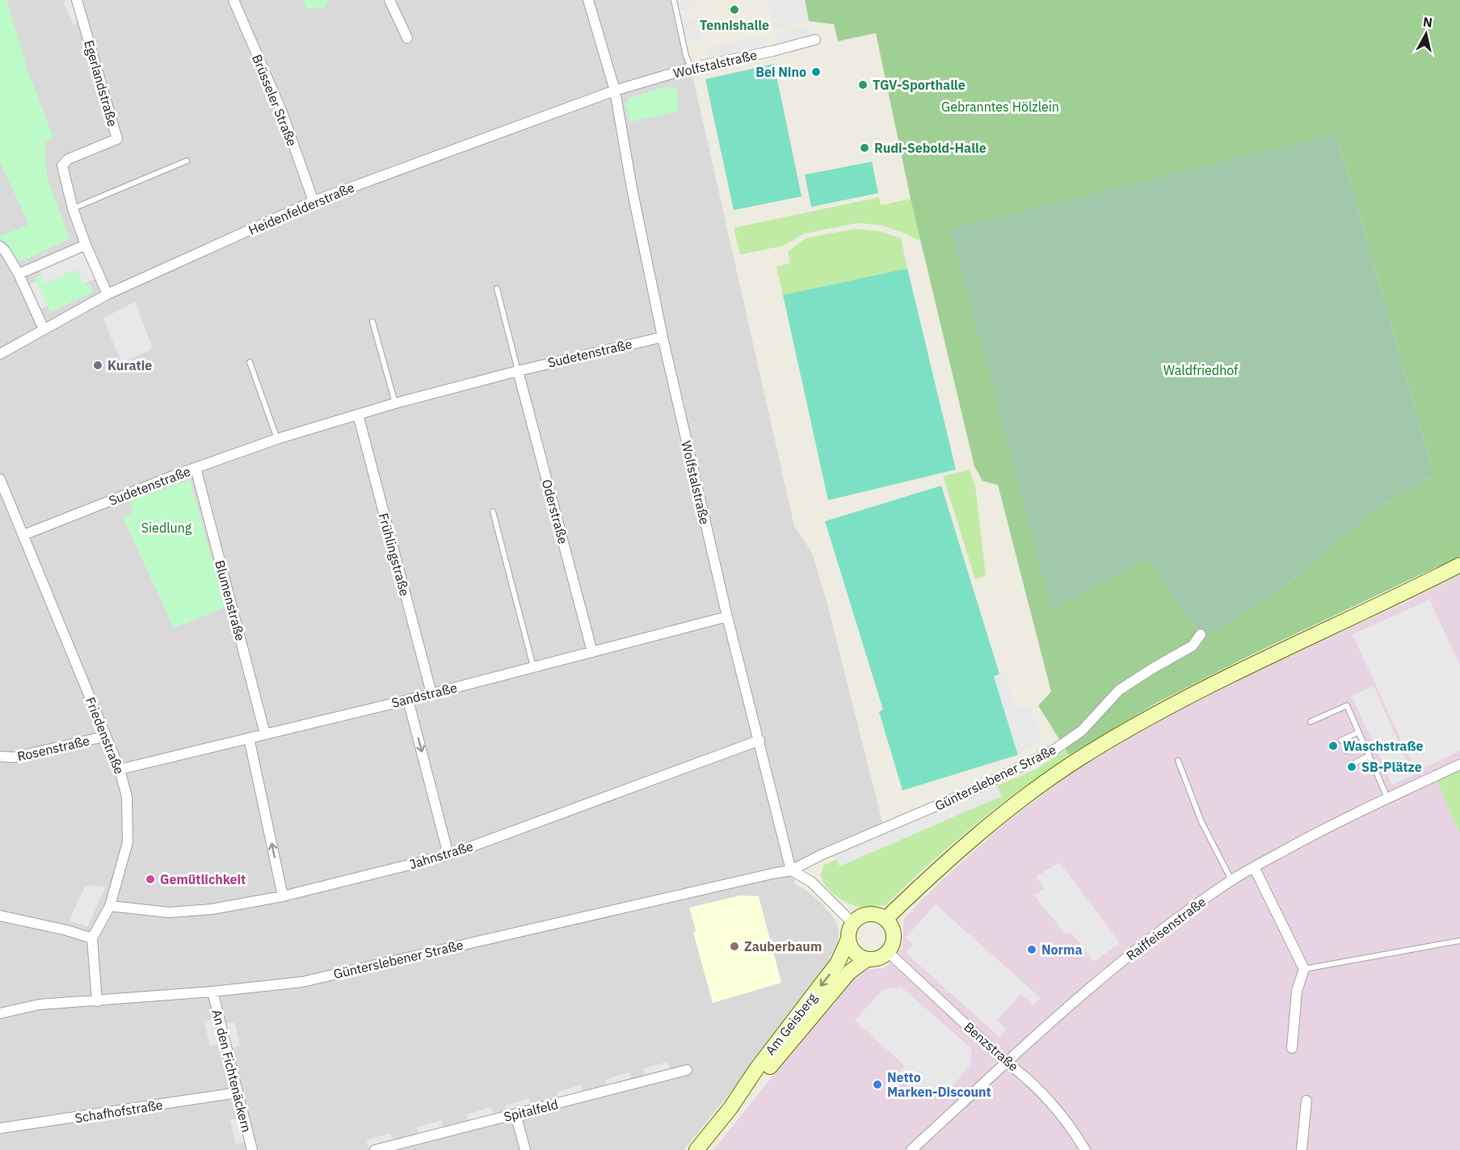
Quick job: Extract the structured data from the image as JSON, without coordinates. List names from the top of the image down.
{
  "streets": {
    "street": [
      "Wolfstalstraße",
      "Egerlandstraße",
      "Brüsseler Straße",
      "Heidenfelderstraße",
      "Sudetenstraße",
      "Oderstraße",
      "Frühlingstraße",
      "Blumenstraße",
      "Sandstraße",
      "Friedenstraße",
      "Rosenstraße",
      "Günterslebener Straße",
      "Jahnstraße",
      "Raiffeisenstraße",
      "Am Geisberg",
      "Benzstraße",
      "An den Fichtenäckern",
      "Spitalfeld",
      "Schafhofstraße"
    ]
  },
  "crossings": [
    ["Wolfstalstraße", "Heidenfelderstraße"],
    ["Wolfstalstraße", "Sudetenstraße"],
    ["Wolfstalstraße", "Sandstraße"],
    ["Wolfstalstraße", "Günterslebener Straße"],
    ["Wolfstalstraße", "Jahnstraße"],
    ["Egerlandstraße", "Heidenfelderstraße"],
    ["Brüsseler Straße", "Heidenfelderstraße"],
    ["Sudetenstraße", "Oderstraße"],
    ["Sudetenstraße", "Frühlingstraße"],
    ["Sudetenstraße", "Blumenstraße"],
    ["Sudetenstraße", "Friedenstraße"],
    ["Oderstraße", "Sandstraße"],
    ["Frühlingstraße", "Sandstraße"],
    ["Blumenstraße", "Sandstraße"],
    ["Sandstraße", "Friedenstraße"],
    ["Friedenstraße", "Rosenstraße"],
    ["Friedenstraße", "Jahnstraße"],
    ["Günterslebener Straße", "An den Fichtenäckern"],
    ["Raiffeisenstraße", "Benzstraße"],
    ["Am Geisberg", "Benzstraße"],
    ["An den Fichtenäckern", "Schafhofstraße"]
  ],
  "parks": ["Gebranntes Hölzlein", "Waldfriedhof", "Siedlung"],
  "places": [
    "Tennishalle",
    "Bei Nino",
    "TGV-Sporthalle",
    "Rudi-Sebold-Halle",
    "Kuratie",
    "Waschstraße",
    "SB-Plätze",
    "Gemütlichkeit",
    "Zauberbaum",
    "Norma",
    "Netto Marken-Discount"
  ],
  "north": "top"
}
